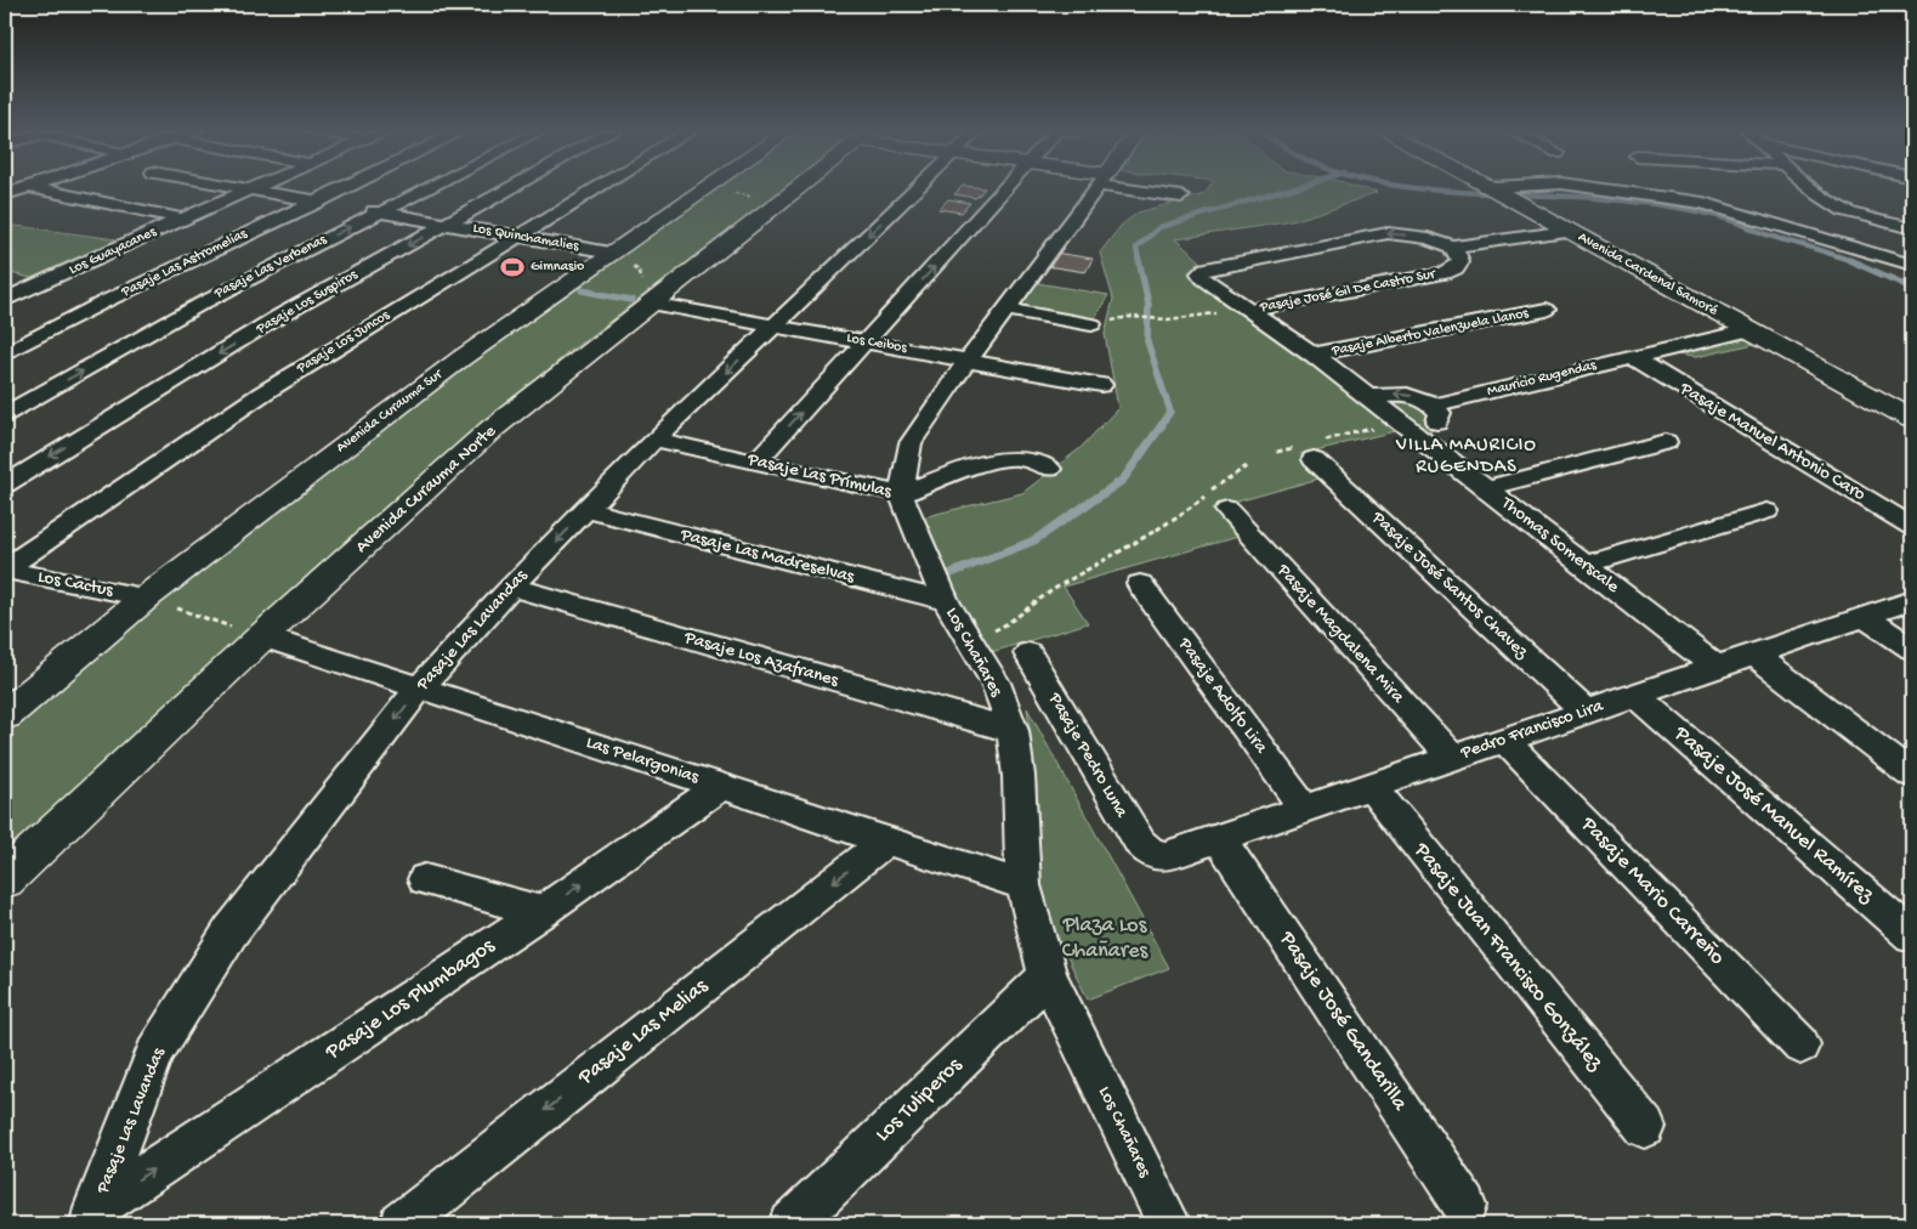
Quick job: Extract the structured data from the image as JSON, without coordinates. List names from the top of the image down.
{
  "streets": {
    "street": [
      "Los Quinchamalies",
      "Los Guayacanes",
      "Pasaje Las Astromelias",
      "Pasaje Las Verbenas",
      "Avenida Cardenal Samoré",
      "Pasaje José Gil De Castro Sur",
      "Pasaje Los Suspiros",
      "Pasaje Alberto Valenzuela Llanos",
      "Pasaje Los Juncos",
      "Los Ceibos",
      "Mauricio Rugendas",
      "Avenida Curauma Sur",
      "Pasaje Manuel Antonio Caro",
      "Pasaje Las Prímulas",
      "Avenida Curauma Norte",
      "Thomas Somerscale",
      "Pasaje Las Madreselvas",
      "Los Cactus",
      "Pasaje José Santos Chavez",
      "Pasaje Las Lavandas",
      "Pasaje Magdalena Mira",
      "Los Chañares",
      "Pasaje Los Azafranes",
      "Pasaje Adolfo Lira",
      "Pedro Francisco Lira",
      "Pasaje Pedro Luna",
      "Las Pelargonias",
      "Pasaje José Manuel Ramírez",
      "Pasaje Mario Carreño",
      "Pasaje Juan Francisco González",
      "Pasaje Los Plumbagos",
      "Pasaje José Gandarilla",
      "Pasaje Las Melias",
      "Los Tuliperos"
    ]
  },
  "crossings": [
    ["Los Quinchamalies", "Los Guayacanes"],
    ["Los Quinchamalies", "Pasaje Las Astromelias"],
    ["Los Quinchamalies", "Pasaje Las Verbenas"],
    ["Los Quinchamalies", "Pasaje Los Suspiros"],
    ["Los Quinchamalies", "Pasaje Los Juncos"],
    ["Los Quinchamalies", "Avenida Curauma Sur"],
    ["Avenida Cardenal Samoré", "Mauricio Rugendas"],
    ["Pasaje José Gil De Castro Sur", "Thomas Somerscale"],
    ["Pasaje Alberto Valenzuela Llanos", "Thomas Somerscale"],
    ["Pasaje Los Juncos", "Los Cactus"],
    ["Los Ceibos", "Avenida Curauma Norte"],
    ["Los Ceibos", "Pasaje Las Lavandas"],
    ["Mauricio Rugendas", "Pasaje Manuel Antonio Caro"],
    ["Avenida Curauma Sur", "Los Cactus"],
    ["Pasaje Las Prímulas", "Pasaje Las Lavandas"],
    ["Pasaje Las Prímulas", "Los Chañares"],
    ["Avenida Curauma Norte", "Las Pelargonias"],
    ["Thomas Somerscale", "Pedro Francisco Lira"],
    ["Pasaje Las Madreselvas", "Pasaje Las Lavandas"],
    ["Pasaje Las Madreselvas", "Los Chañares"],
    ["Pasaje José Santos Chavez", "Pedro Francisco Lira"],
    ["Pasaje Las Lavandas", "Pasaje Los Azafranes"],
    ["Pasaje Las Lavandas", "Las Pelargonias"],
    ["Pasaje Las Lavandas", "Pasaje Los Plumbagos"],
    ["Pasaje Magdalena Mira", "Pedro Francisco Lira"],
    ["Los Chañares", "Pasaje Los Azafranes"],
    ["Los Chañares", "Las Pelargonias"],
    ["Los Chañares", "Los Tuliperos"],
    ["Pasaje Adolfo Lira", "Pedro Francisco Lira"],
    ["Pedro Francisco Lira", "Pasaje Pedro Luna"],
    ["Pedro Francisco Lira", "Pasaje José Manuel Ramírez"],
    ["Pedro Francisco Lira", "Pasaje Mario Carreño"],
    ["Pedro Francisco Lira", "Pasaje Juan Francisco González"],
    ["Pedro Francisco Lira", "Pasaje José Gandarilla"],
    ["Las Pelargonias", "Pasaje Los Plumbagos"],
    ["Las Pelargonias", "Pasaje Las Melias"]
  ],
  "one_way": [
    "Pasaje Las Verbenas",
    "Pasaje Los Suspiros",
    "Pasaje Los Plumbagos",
    "Pasaje Las Melias"
  ],
  "districts": ["VILLA MAURICIO RUGENDAS"],
  "parks": ["Plaza Los Chañares"],
  "places": {
    "sports": ["Gimnasio"]
  }
}
